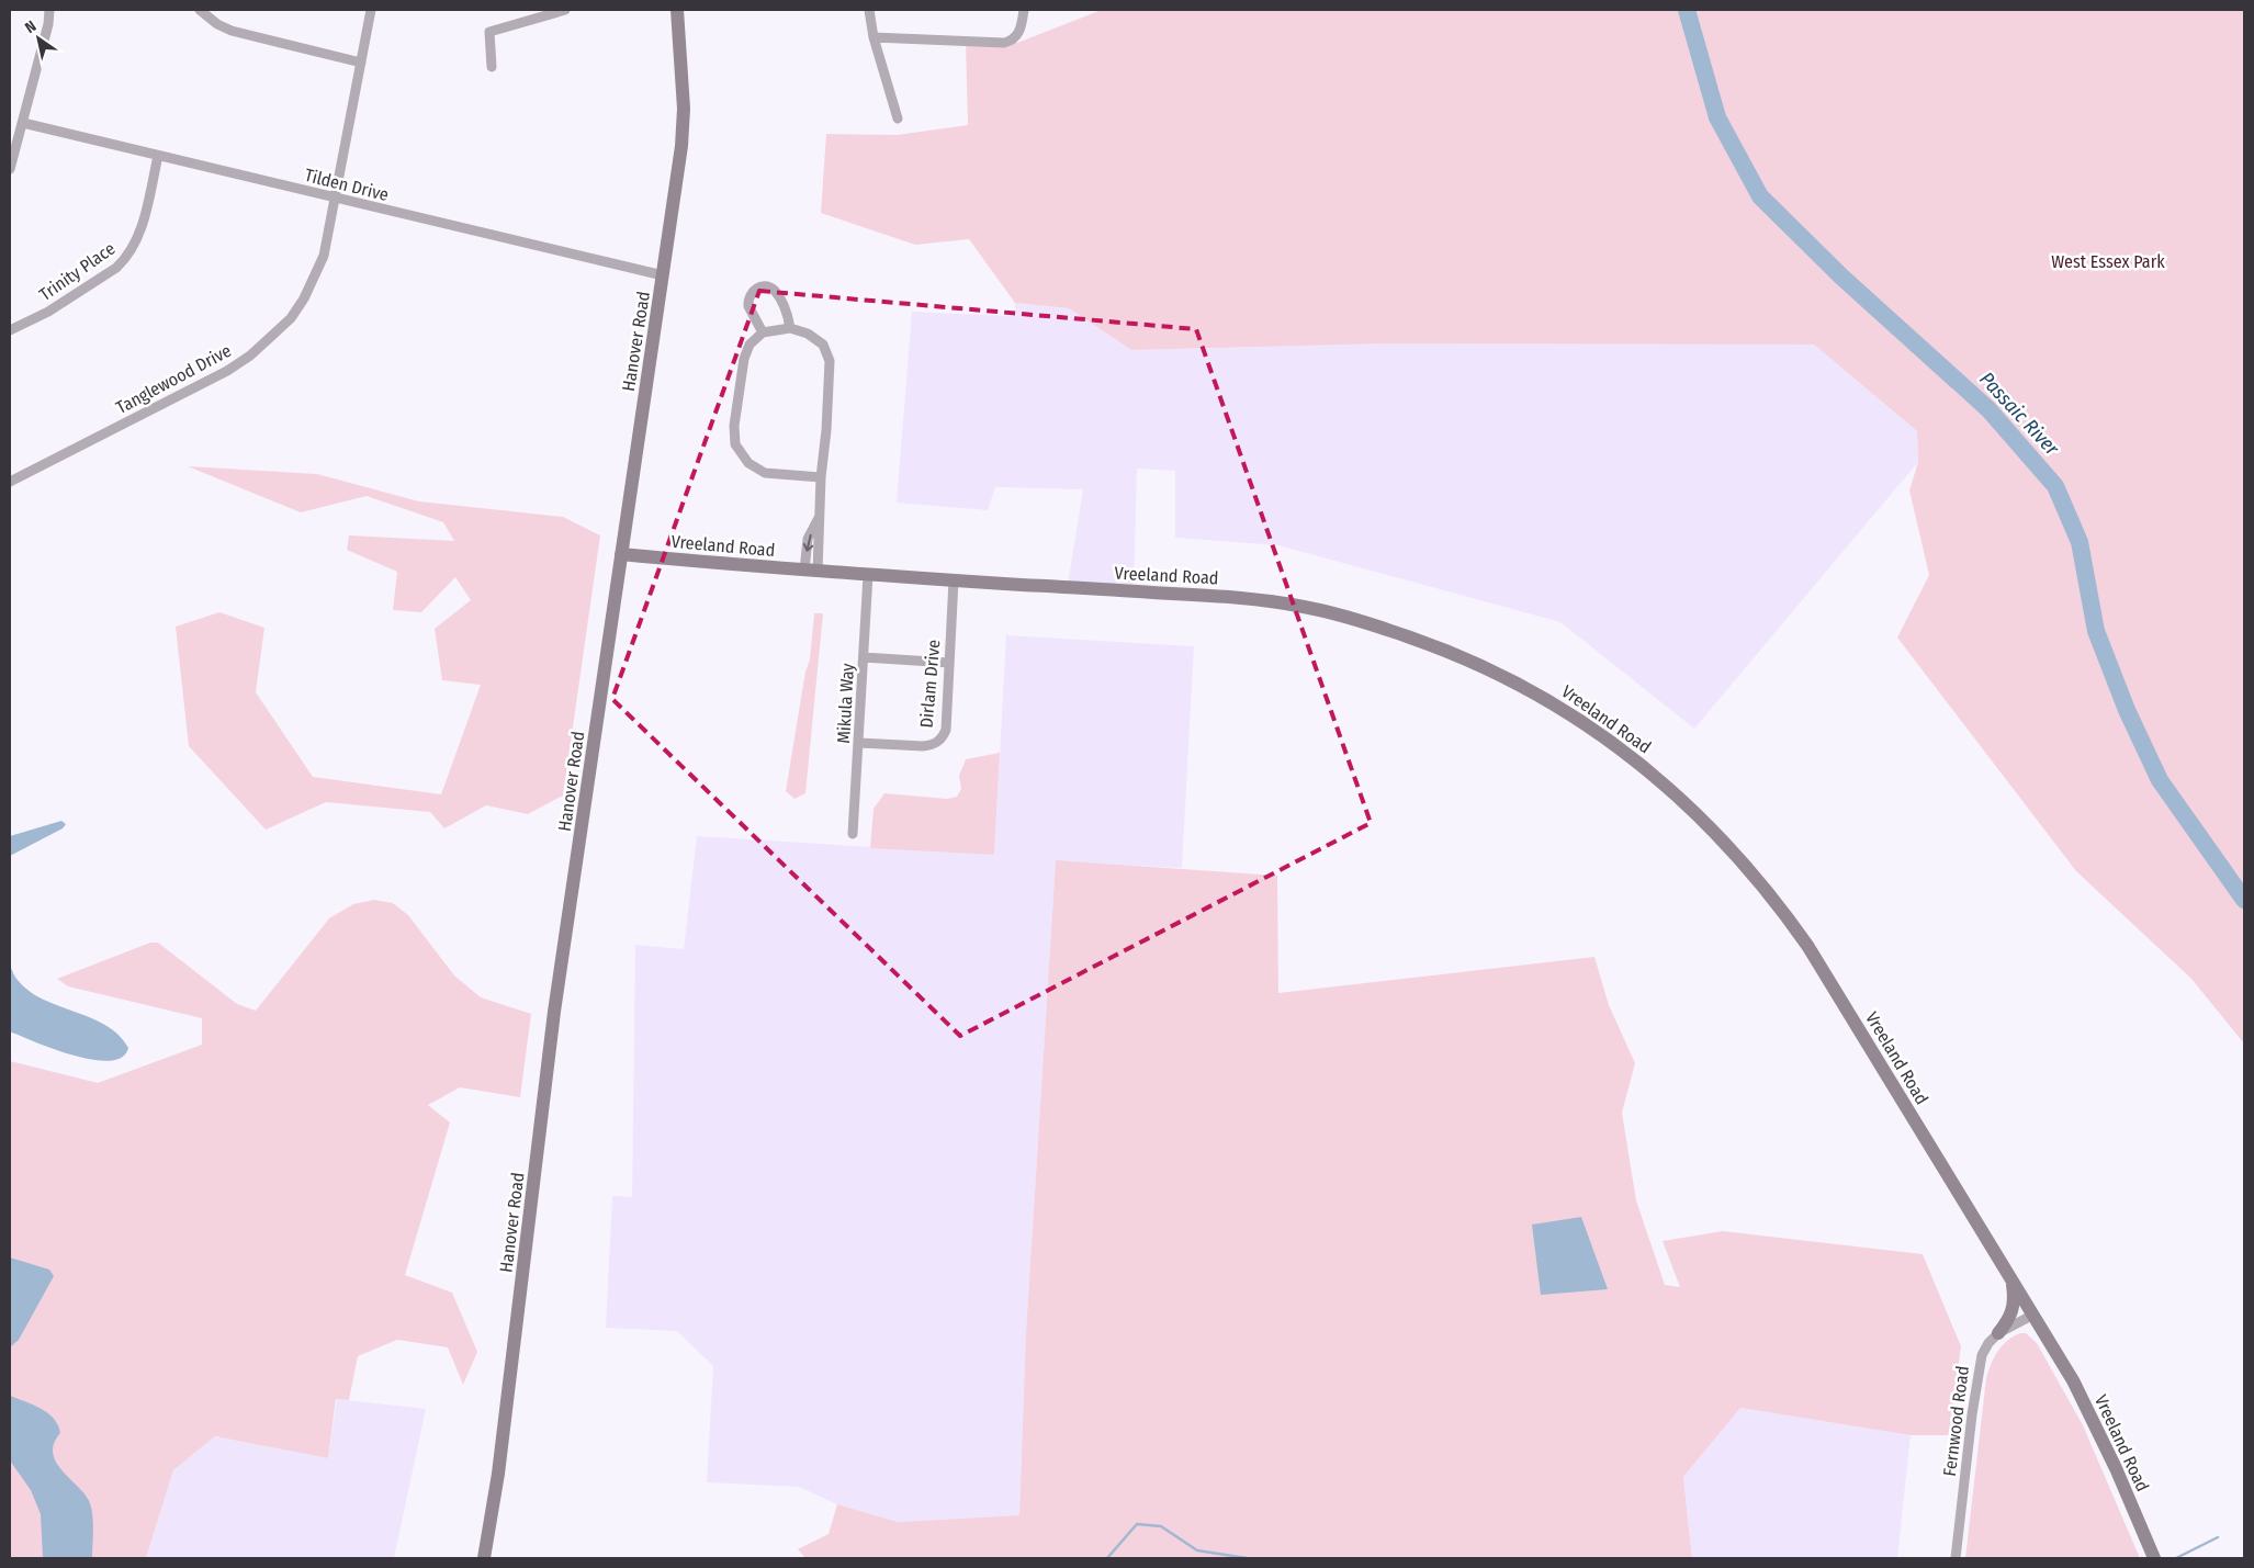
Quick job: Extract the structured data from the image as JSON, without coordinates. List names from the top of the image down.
{
  "streets": {
    "street": [
      "Tilden Drive",
      "Trinity Place",
      "Hanover Road",
      "Tanglewood Drive",
      "Vreeland Road",
      "Dirlam Drive",
      "Mikula Way",
      "Fernwood Road"
    ]
  },
  "crossings": [
    ["Tilden Drive", "Trinity Place"],
    ["Tilden Drive", "Hanover Road"],
    ["Tilden Drive", "Tanglewood Drive"],
    ["Hanover Road", "Vreeland Road"],
    ["Vreeland Road", "Dirlam Drive"],
    ["Vreeland Road", "Mikula Way"],
    ["Vreeland Road", "Fernwood Road"],
    ["Dirlam Drive", "Mikula Way"]
  ],
  "water": ["Passaic River"],
  "parks": ["West Essex Park"],
  "north": "top left"
}
